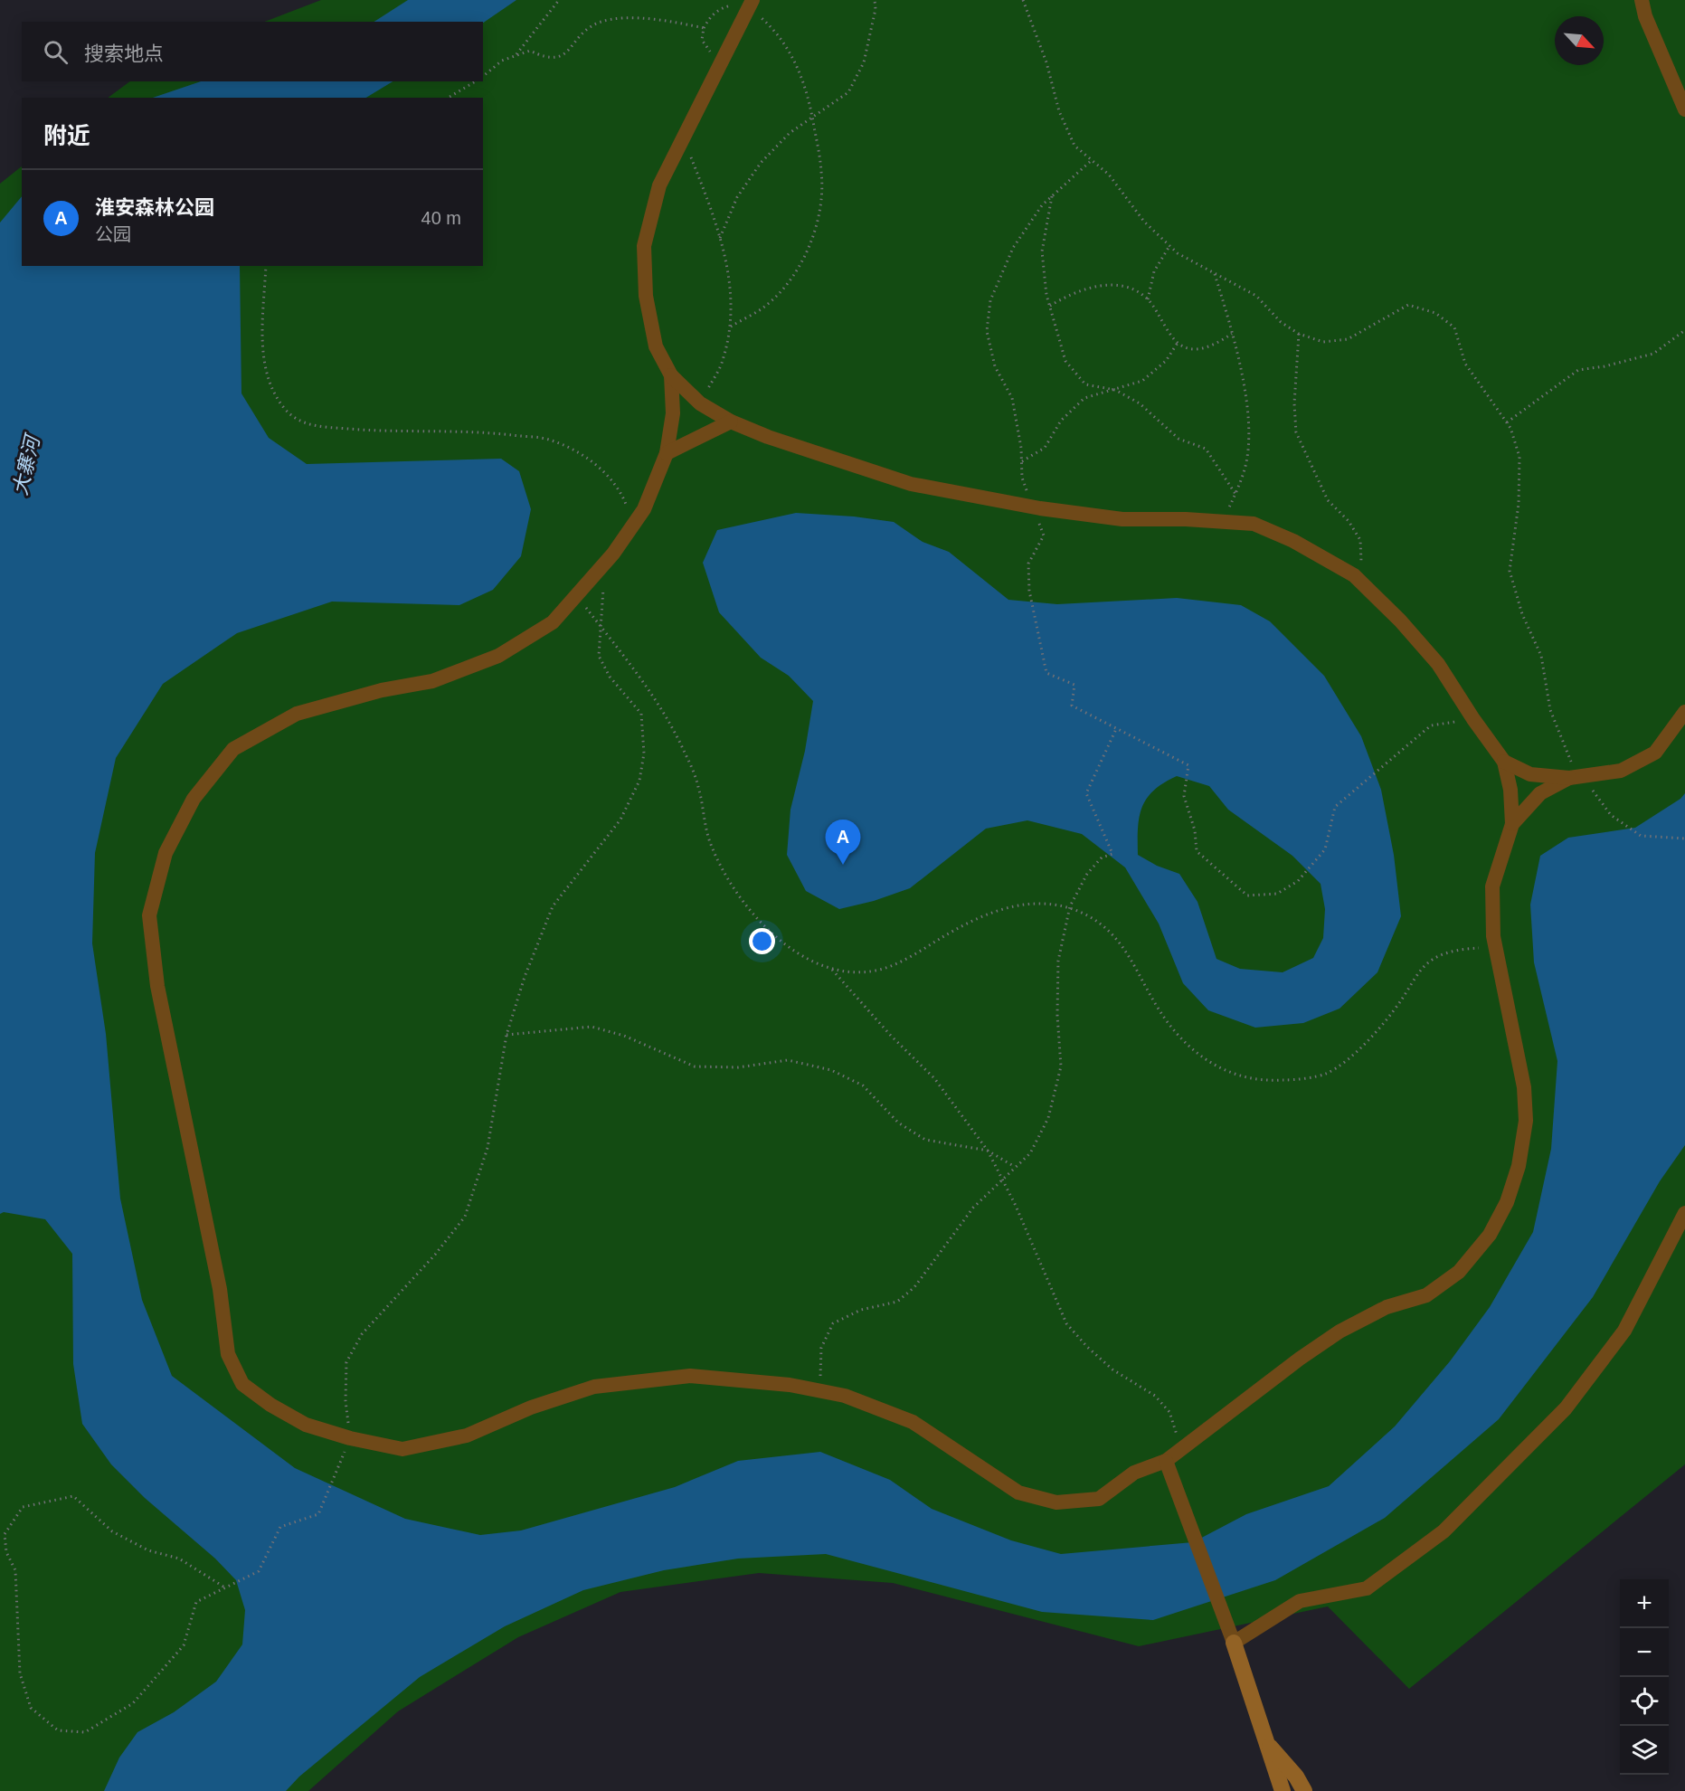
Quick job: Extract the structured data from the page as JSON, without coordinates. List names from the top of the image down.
{
  "water": ["大寨河"],
  "north": "bottom right",
  "page": {
    "search": "搜索地点",
    "heading": "附近",
    "list": [
      {
        "mark": "A",
        "name": "淮安森林公园",
        "note": "公园",
        "value": "40 m"
      }
    ],
    "pins": "A",
    "map_buttons": ["+", "−"]
  }
}
